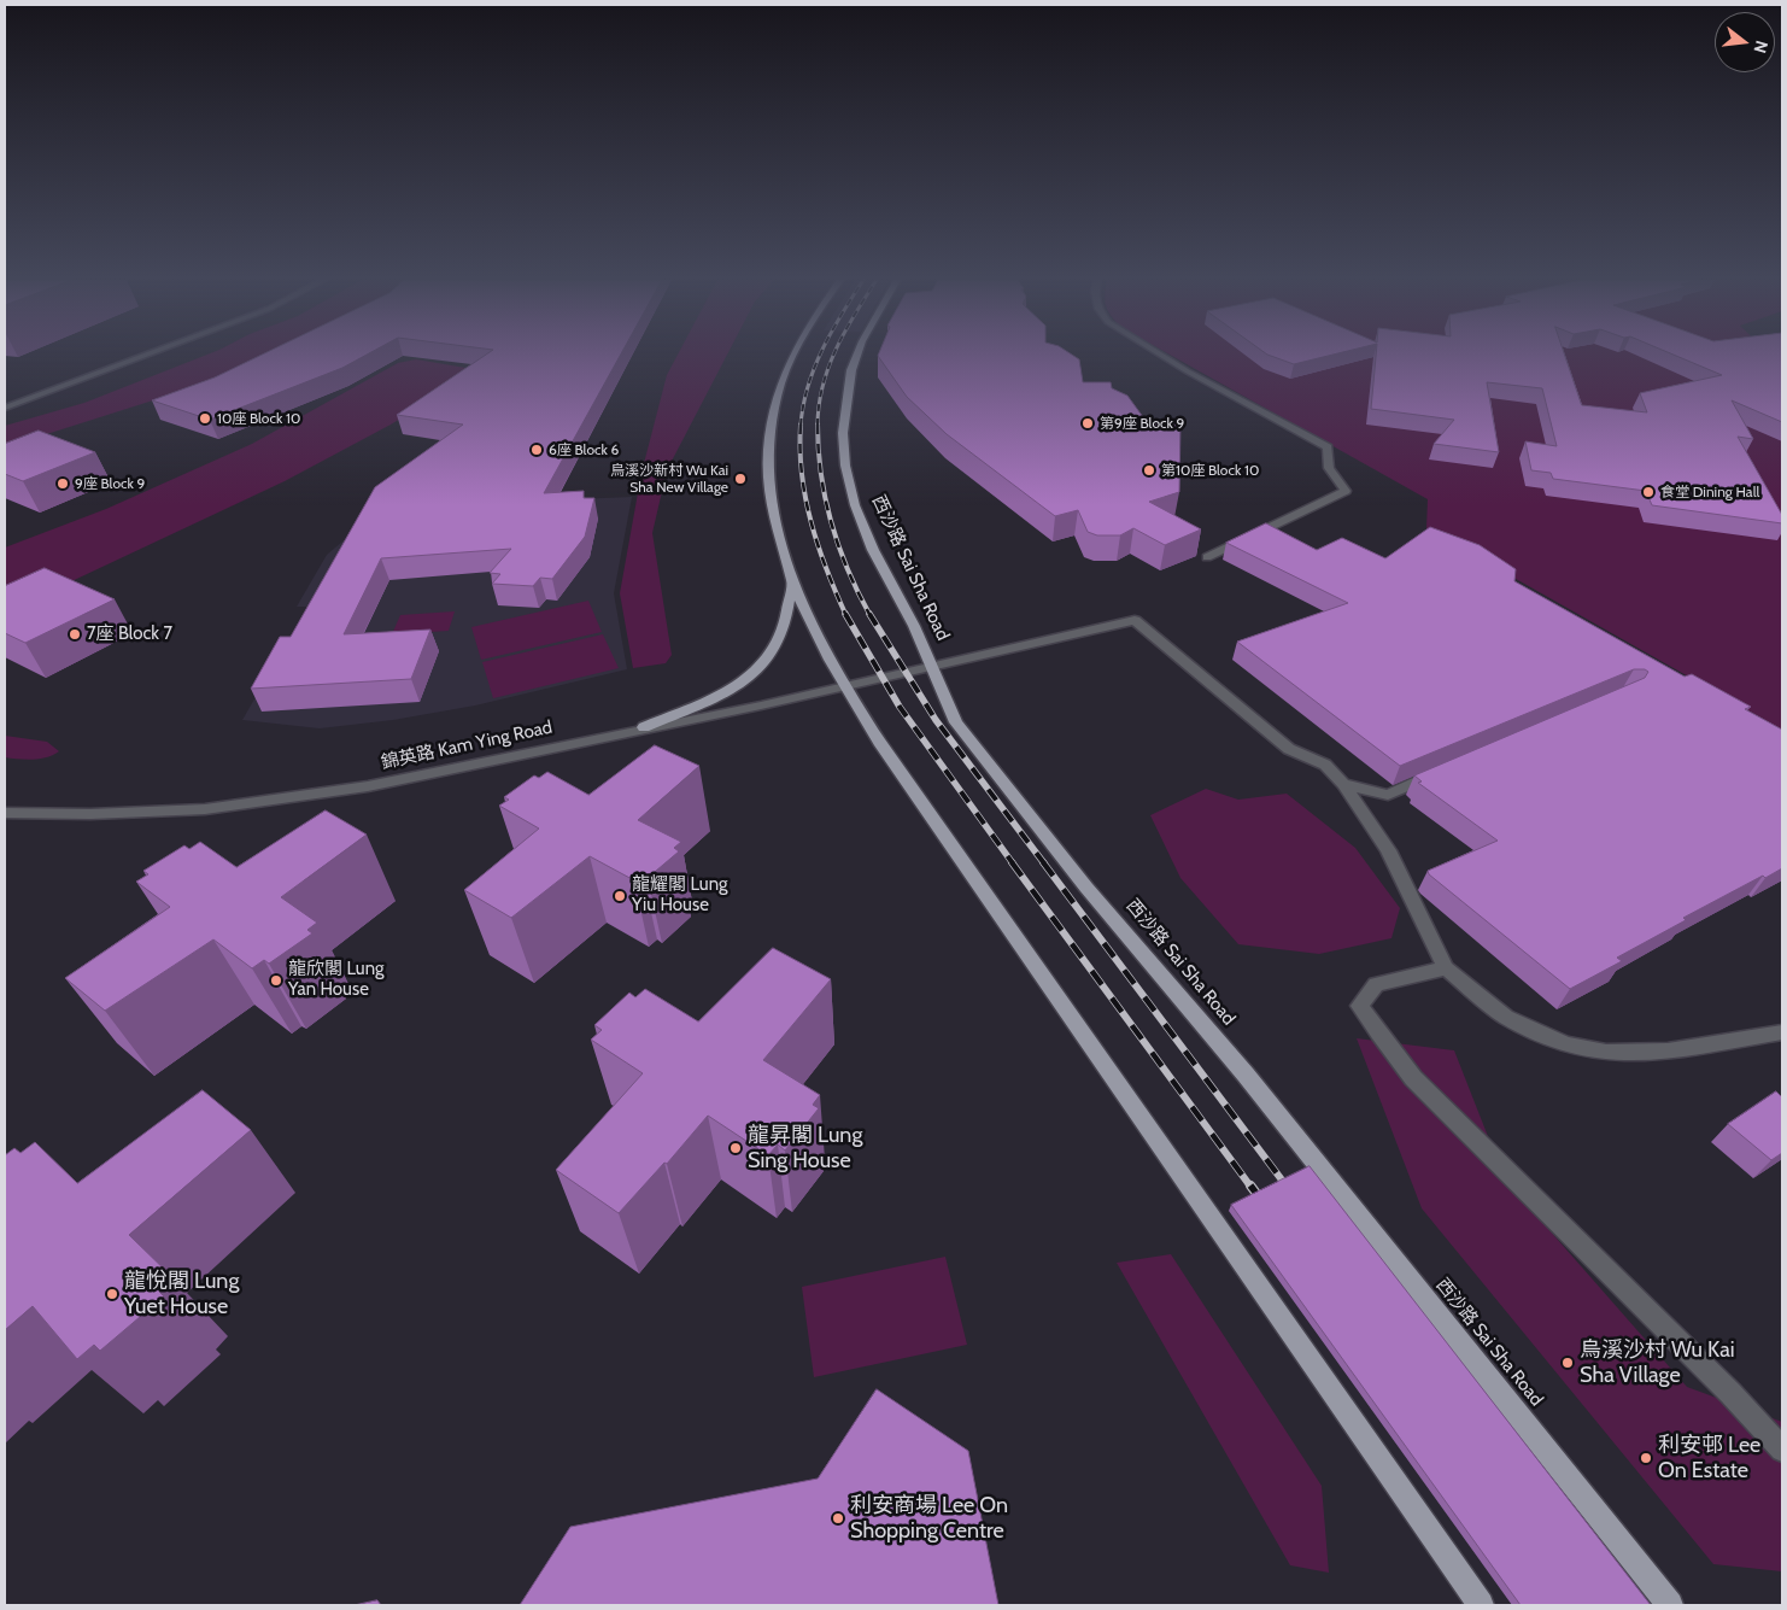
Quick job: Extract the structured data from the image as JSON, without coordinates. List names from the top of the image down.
{
  "streets": {
    "main road": ["西沙路 Sai Sha Road"],
    "street": ["錦英路 Kam Ying Road"]
  },
  "crossings": [
    ["西沙路 Sai Sha Road", "錦英路 Kam Ying Road"]
  ],
  "places": [
    "10座 Block 10",
    "第9座 Block 9",
    "6座 Block 6",
    "第10座 Block 10",
    "烏溪沙新村 Wu Kai Sha New Village",
    "9座 Block 9",
    "食堂 Dining Hall",
    "7座 Block 7",
    "龍耀閣 Lung Yiu House",
    "龍欣閣 Lung Yan House",
    "龍昇閣 Lung Sing House",
    "龍悅閣 Lung Yuet House",
    "烏溪沙村 Wu Kai Sha Village",
    "利安邨 Lee On Estate",
    "利安商場 Lee On Shopping Centre"
  ],
  "north": "right"
}
